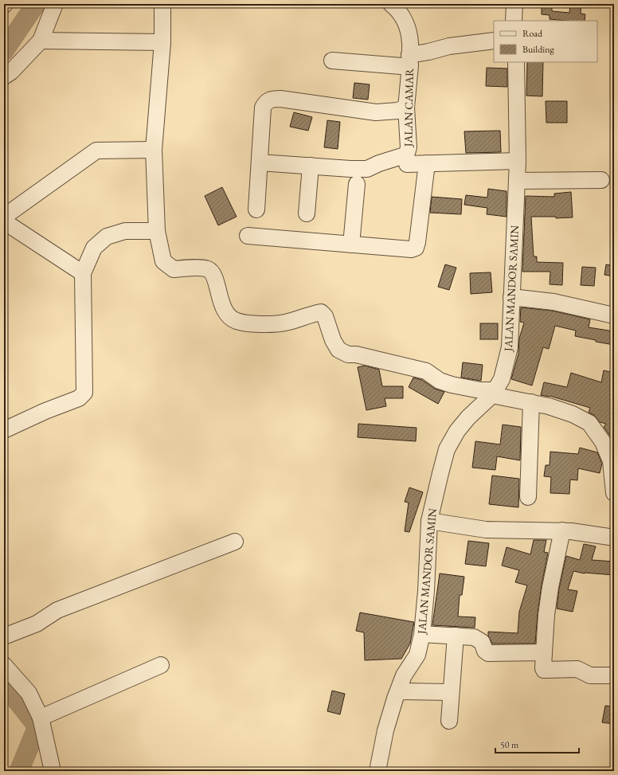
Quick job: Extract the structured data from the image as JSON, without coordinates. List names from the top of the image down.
{
  "streets": {
    "street": ["JALAN CAMAR", "JALAN MANDOR SAMIN"]
  },
  "legend": ["Road", "Building"],
  "scale_bar": "50 m"
}
